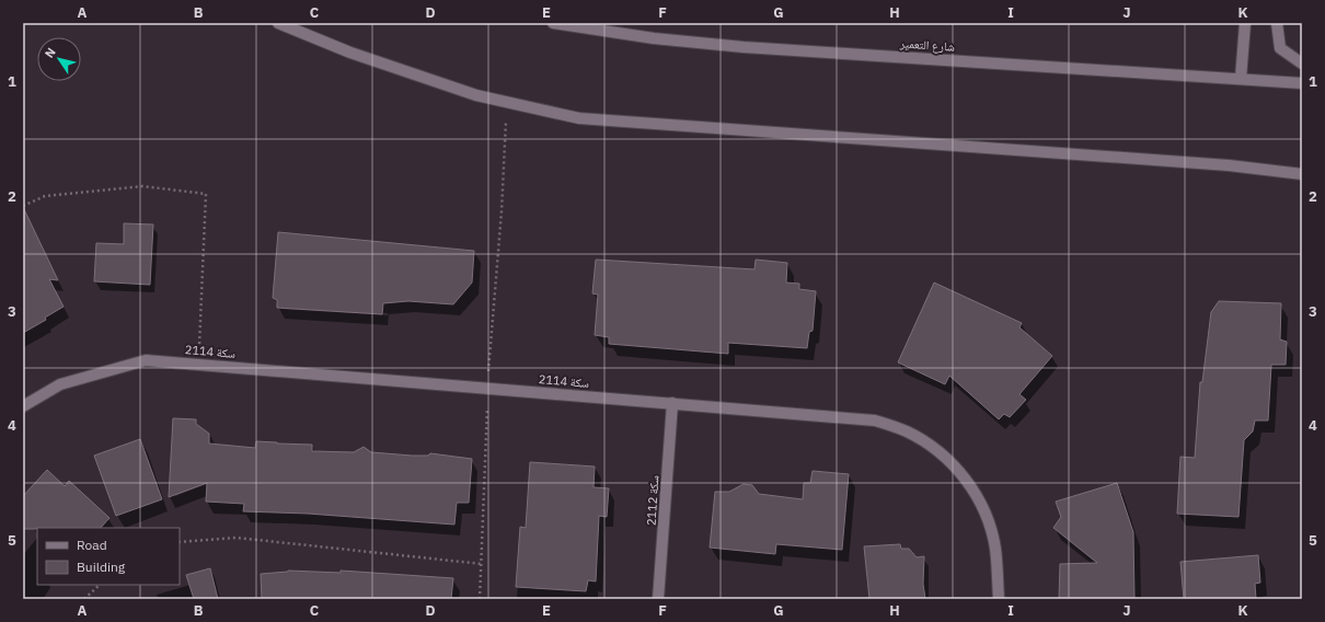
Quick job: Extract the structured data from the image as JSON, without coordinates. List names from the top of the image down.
{
  "streets": {
    "street": ["شارع التعمير", "سكة 2114", "سكة 2112"]
  },
  "crossings": [
    ["سكة 2114", "سكة 2112"]
  ],
  "legend": ["Road", "Building"],
  "north": "top left",
  "grid": {
    "columns": [
      "A",
      "B",
      "C",
      "D",
      "E",
      "F",
      "G",
      "H",
      "I",
      "J",
      "K"
    ],
    "rows": [
      "1",
      "2",
      "3",
      "4",
      "5"
    ]
  }
}
